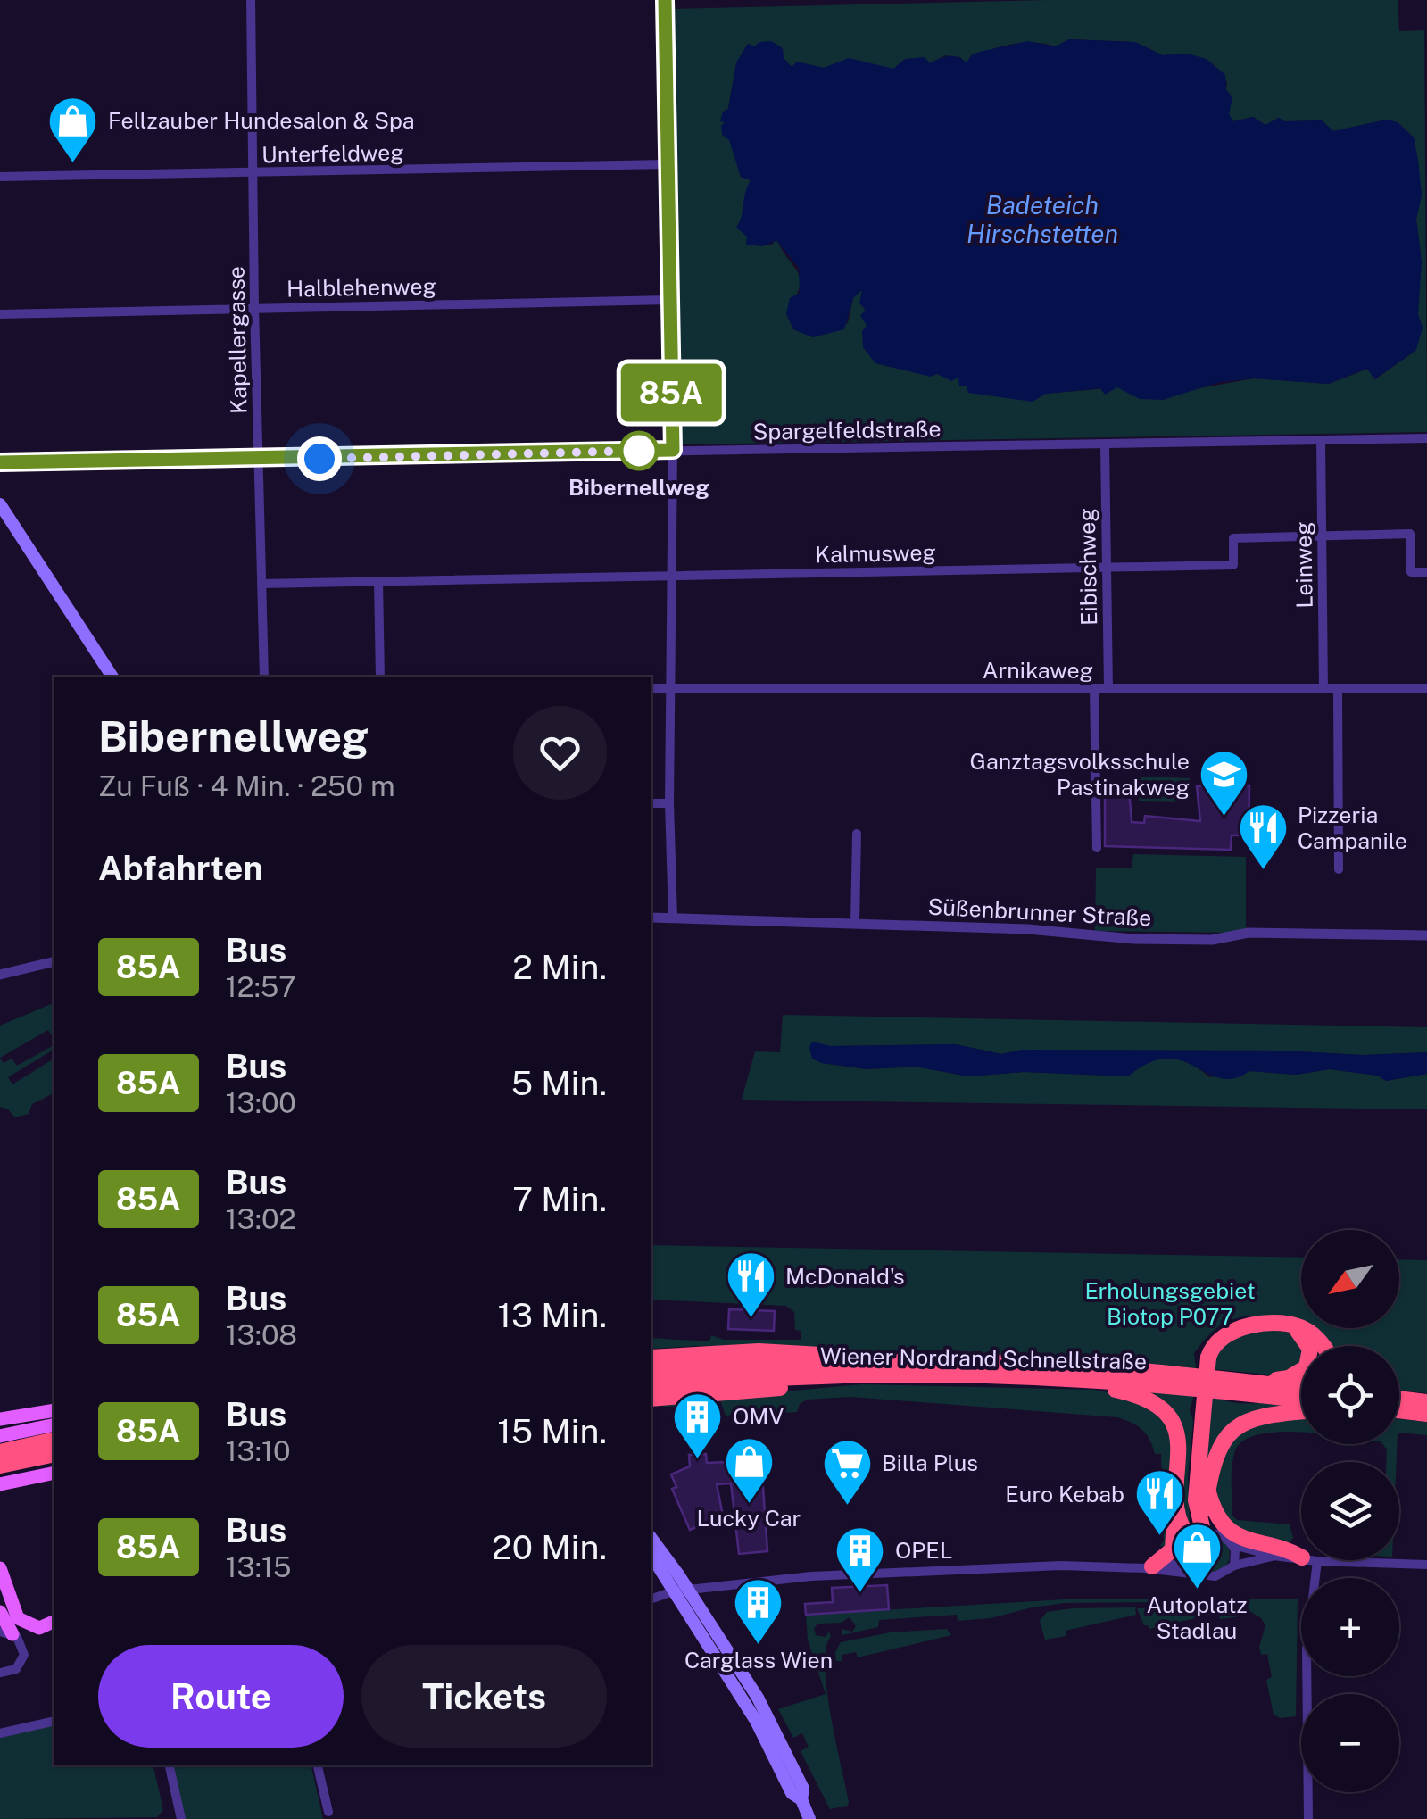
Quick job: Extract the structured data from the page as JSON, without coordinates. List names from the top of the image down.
{
  "streets": {
    "highway": ["Wiener Nordrand Schnellstraße"],
    "street": [
      "Unterfeldweg",
      "Halblehenweg",
      "Kapellergasse",
      "Spargelfeldstraße",
      "Kalmusweg",
      "Leinweg",
      "Eibischweg",
      "Arnikaweg",
      "Süßenbrunner Straße"
    ]
  },
  "crossings": [
    ["Unterfeldweg", "Kapellergasse"],
    ["Halblehenweg", "Kapellergasse"],
    ["Kapellergasse", "Spargelfeldstraße"],
    ["Kapellergasse", "Kalmusweg"],
    ["Spargelfeldstraße", "Leinweg"],
    ["Spargelfeldstraße", "Eibischweg"],
    ["Kalmusweg", "Leinweg"],
    ["Kalmusweg", "Eibischweg"],
    ["Leinweg", "Arnikaweg"],
    ["Eibischweg", "Arnikaweg"]
  ],
  "water": ["Badeteich Hirschstetten"],
  "parks": ["Erholungsgebiet Biotop P077"],
  "places": {
    "shop": ["Fellzauber Hundesalon & Spa", "Lucky Car", "Autoplatz Stadlau"],
    "other": ["Bibernellweg"],
    "school or university": ["Ganztagsvolksschule Pastinakweg"],
    "restaurant": ["Pizzeria Campanile", "McDonald's", "Euro Kebab"],
    "building": ["OMV", "OPEL", "Carglass Wien"],
    "supermarket": ["Billa Plus"]
  },
  "lines": ["bus line 85A"],
  "north": "bottom left",
  "page": {
    "on_map": "85A",
    "heading": [
      ["Bibernellweg", "Zu Fuß · 4 Min. · 250 m"],
      "Abfahrten"
    ],
    "list": [
      {
        "mark": "85A",
        "name": "Bus",
        "note": "12:57",
        "value": "2 Min."
      },
      {
        "mark": "85A",
        "name": "Bus",
        "note": "13:00",
        "value": "5 Min."
      },
      {
        "mark": "85A",
        "name": "Bus",
        "note": "13:02",
        "value": "7 Min."
      },
      {
        "mark": "85A",
        "name": "Bus",
        "note": "13:08",
        "value": "13 Min."
      },
      {
        "mark": "85A",
        "name": "Bus",
        "note": "13:10",
        "value": "15 Min."
      },
      {
        "mark": "85A",
        "name": "Bus",
        "note": "13:15",
        "value": "20 Min."
      }
    ],
    "map_buttons": ["+", "−"],
    "buttons": ["Route", "Tickets"]
  }
}
